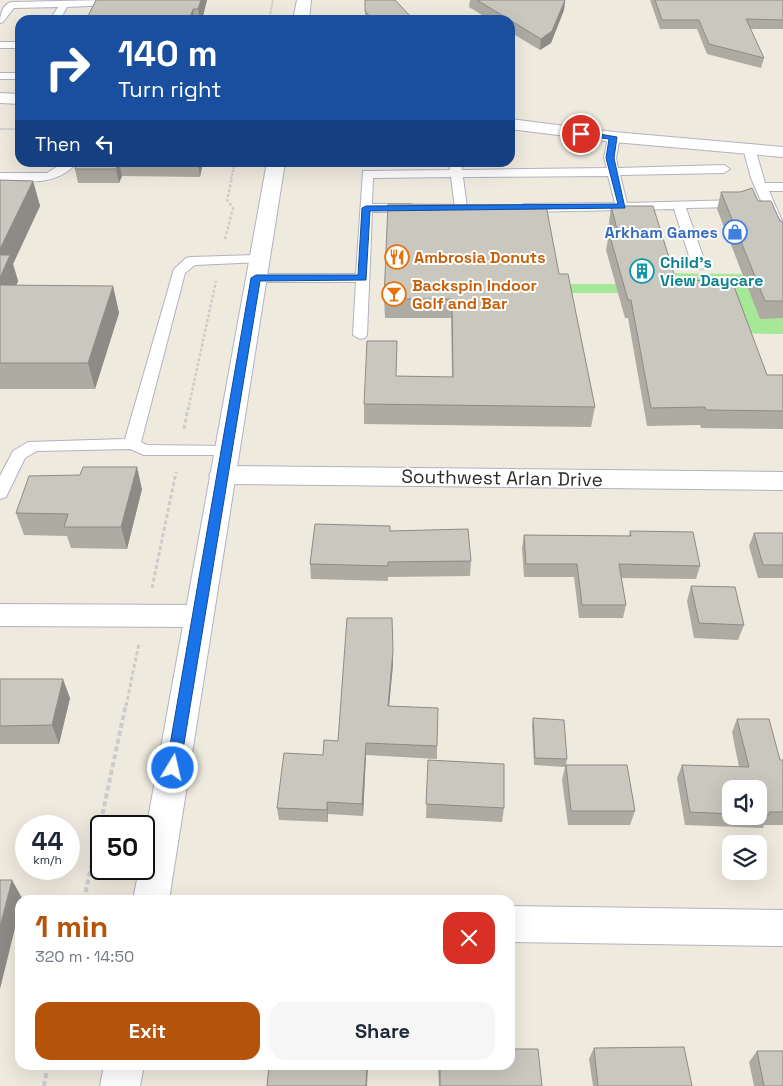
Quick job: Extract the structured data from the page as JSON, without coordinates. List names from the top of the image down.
{
  "streets": {
    "main road": ["Southwest Arlan Drive"]
  },
  "places": {
    "shop": ["Arkham Games"],
    "restaurant": ["Ambrosia Donuts"],
    "building": ["Child's View Daycare"],
    "bar": ["Backspin Indoor Golf and Bar"]
  },
  "page": {
    "turn": ["140 m", "Turn right"],
    "then": "Then",
    "speed": "44 km/h",
    "limit": "50",
    "heading": ["1 min", "320 m · 14:50"],
    "buttons": ["Exit", "Share"]
  }
}
